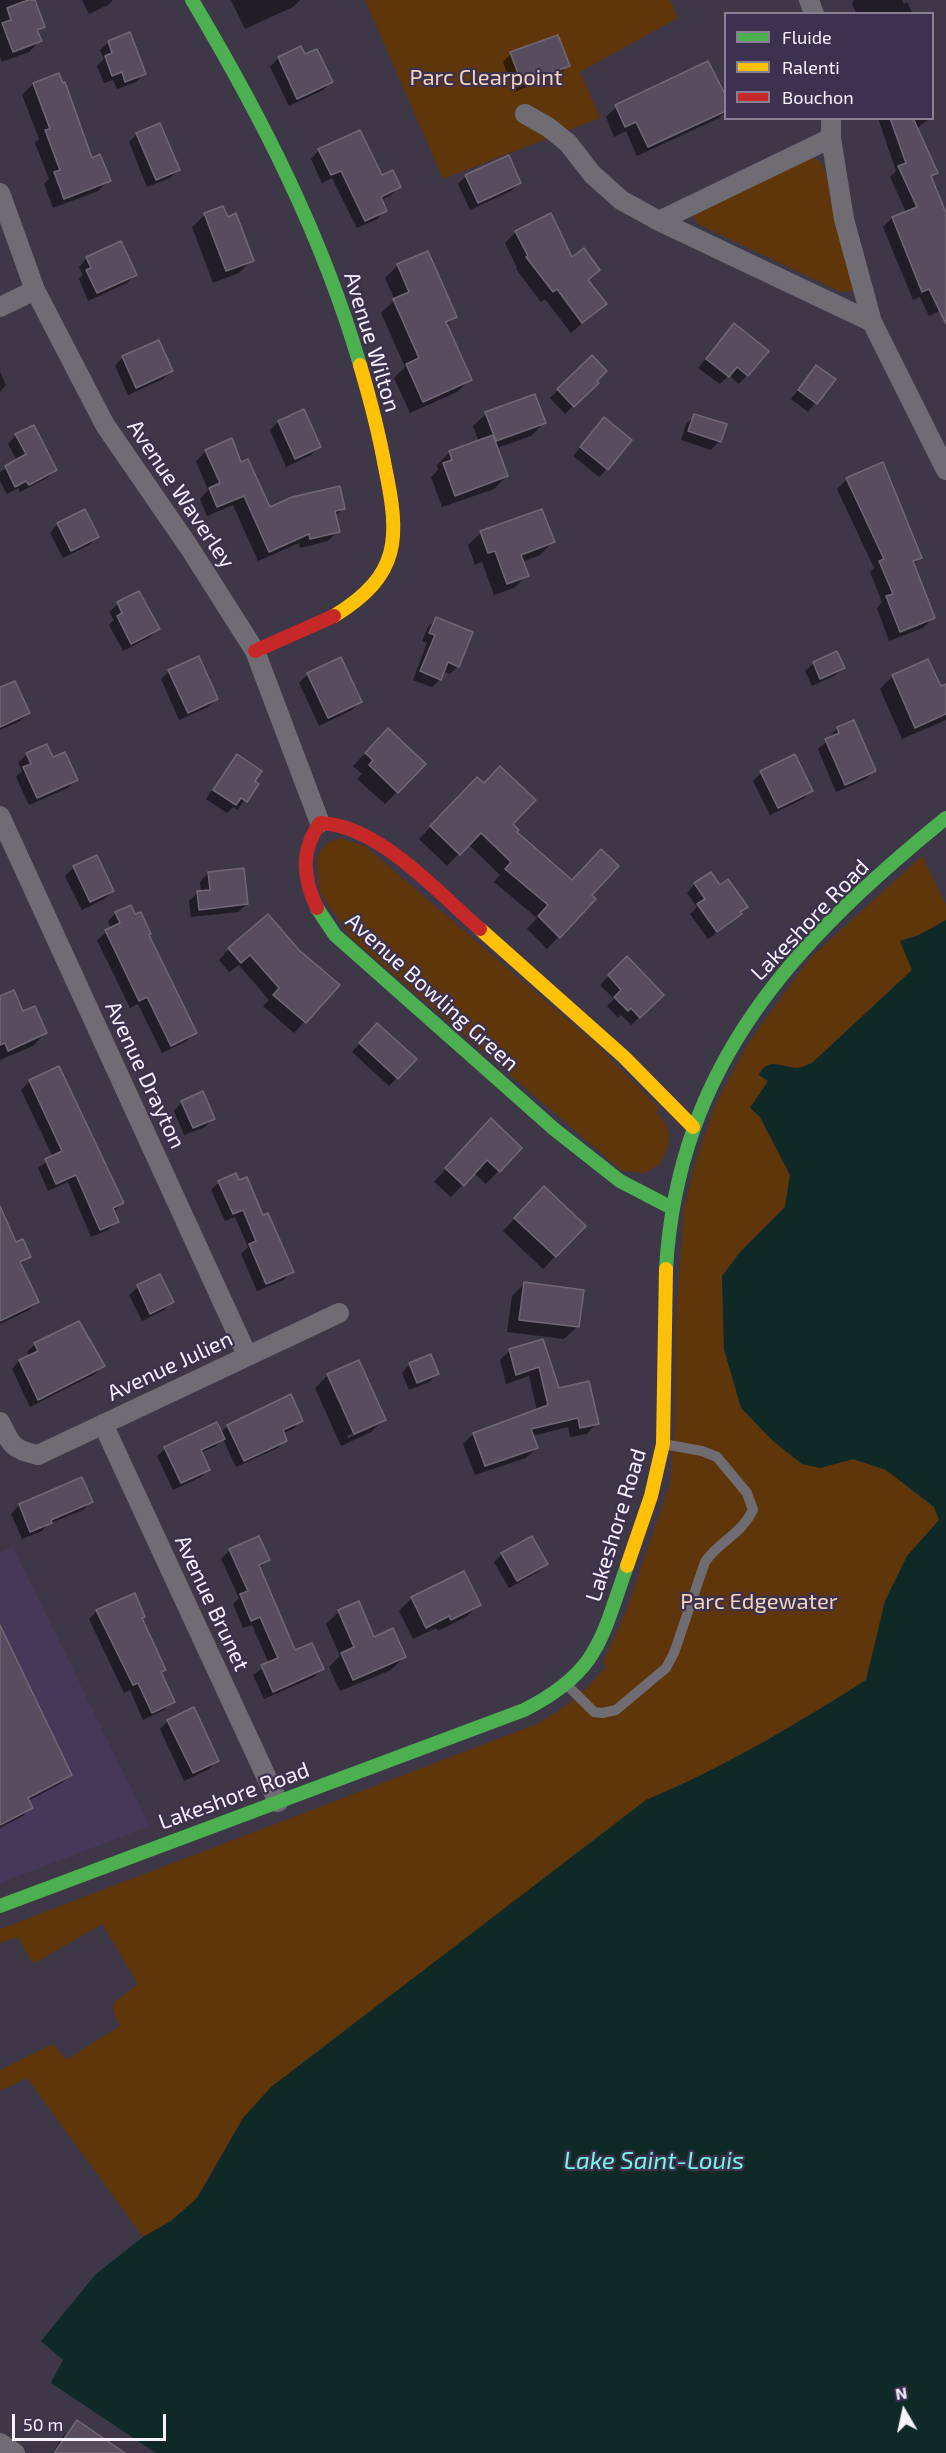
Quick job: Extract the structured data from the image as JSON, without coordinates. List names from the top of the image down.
{
  "streets": {
    "street": [
      "Avenue Wilton",
      "Avenue Waverley",
      "Lakeshore Road",
      "Avenue Bowling Green",
      "Avenue Drayton",
      "Avenue Julien",
      "Avenue Brunet"
    ]
  },
  "crossings": [
    ["Avenue Wilton", "Avenue Waverley"],
    ["Avenue Waverley", "Avenue Bowling Green"],
    ["Lakeshore Road", "Avenue Bowling Green"],
    ["Lakeshore Road", "Avenue Brunet"],
    ["Avenue Drayton", "Avenue Julien"],
    ["Avenue Julien", "Avenue Brunet"]
  ],
  "water": ["Lake Saint-Louis"],
  "parks": ["Parc Clearpoint", "Parc Edgewater"],
  "legend": ["Fluide", "Ralenti", "Bouchon"],
  "scale_bar": "50 m",
  "north": "top"
}
